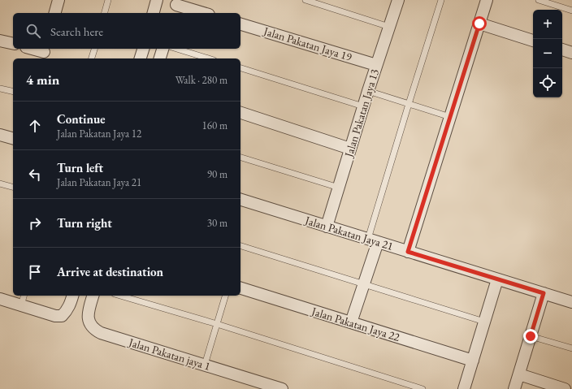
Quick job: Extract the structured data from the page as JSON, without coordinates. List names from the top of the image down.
{
  "streets": {
    "street": [
      "Jalan Pakatan Jaya 19",
      "Jalan Pakatan Jaya 13",
      "Jalan Pakatan Jaya 21",
      "Jalan Pakatan Jaya 22",
      "Jalan Pakatan jaya 1"
    ]
  },
  "crossings": [
    ["Jalan Pakatan Jaya 19", "Jalan Pakatan Jaya 13"],
    ["Jalan Pakatan Jaya 13", "Jalan Pakatan Jaya 21"]
  ],
  "page": {
    "map_buttons": ["+", "−"],
    "search": "Search here",
    "heading": ["4 min", "Walk · 280 m"],
    "list": [
      ["Continue", "Jalan Pakatan Jaya 12", "160 m"],
      ["Turn left", "Jalan Pakatan Jaya 21", "90 m"],
      ["Turn right", "30 m"],
      "Arrive at destination"
    ]
  }
}
